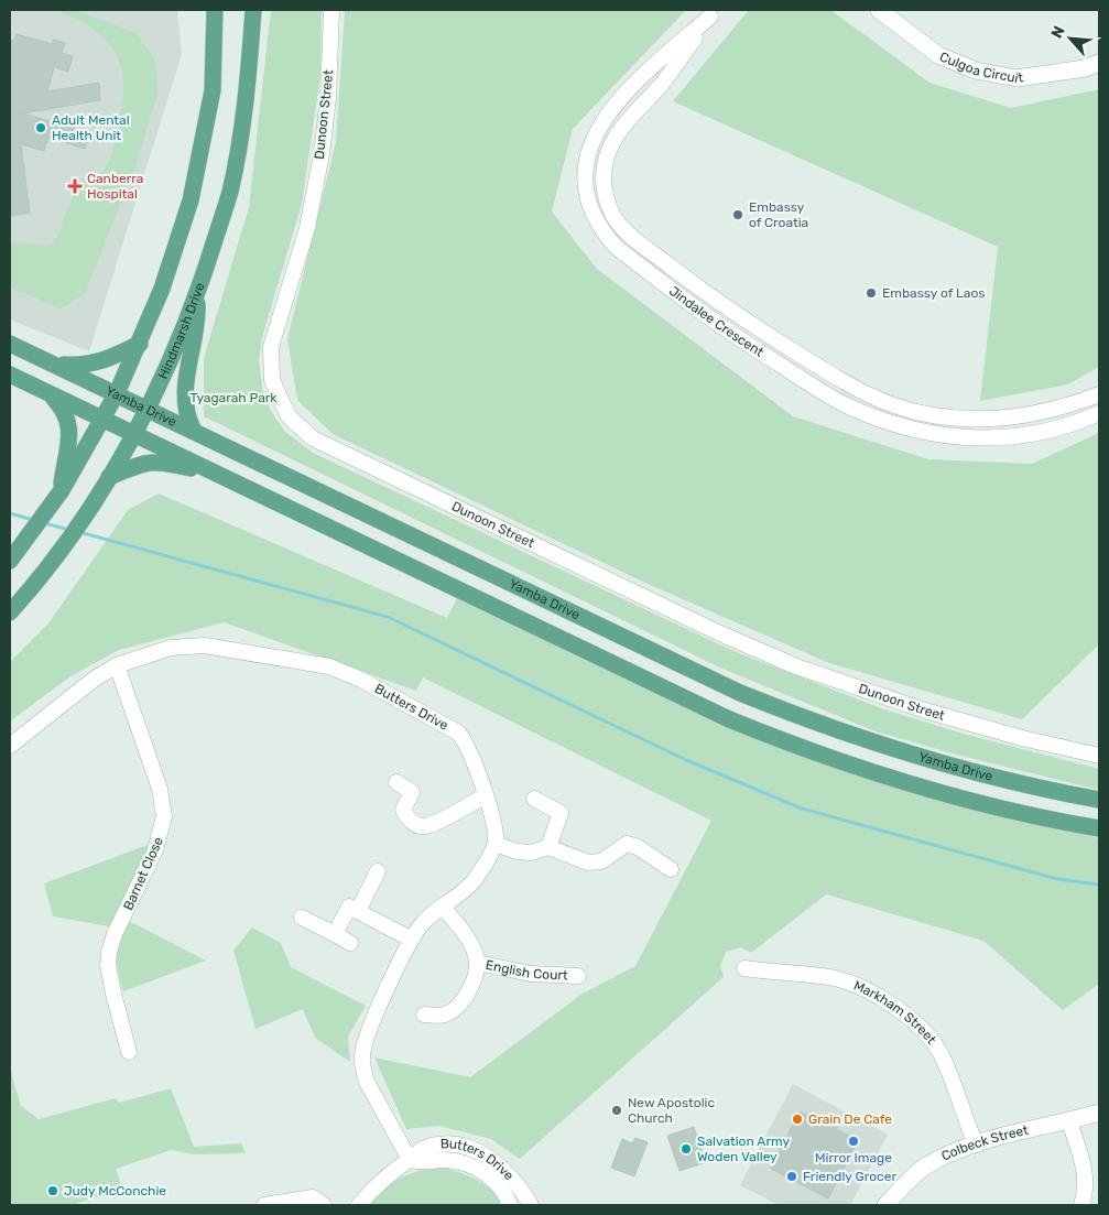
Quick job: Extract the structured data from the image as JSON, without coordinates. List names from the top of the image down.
{
  "streets": {
    "main road": ["Hindmarsh Drive", "Yamba Drive"],
    "street": [
      "Culgoa Circuit",
      "Dunoon Street",
      "Jindalee Crescent",
      "Butters Drive",
      "Barnet Close",
      "English Court",
      "Markham Street",
      "Colbeck Street"
    ]
  },
  "crossings": [
    ["Hindmarsh Drive", "Yamba Drive"],
    ["Butters Drive", "Barnet Close"],
    ["Markham Street", "Colbeck Street"]
  ],
  "parks": ["Tyagarah Park"],
  "places": {
    "other": [
      "Adult Mental Health Unit",
      "Embassy of Croatia",
      "Embassy of Laos",
      "New Apostolic Church",
      "Grain De Cafe",
      "Mirror Image",
      "Salvation Army Woden Valley",
      "Friendly Grocer",
      "Judy McConchie"
    ],
    "health": ["Canberra Hospital"]
  },
  "north": "top left"
}
